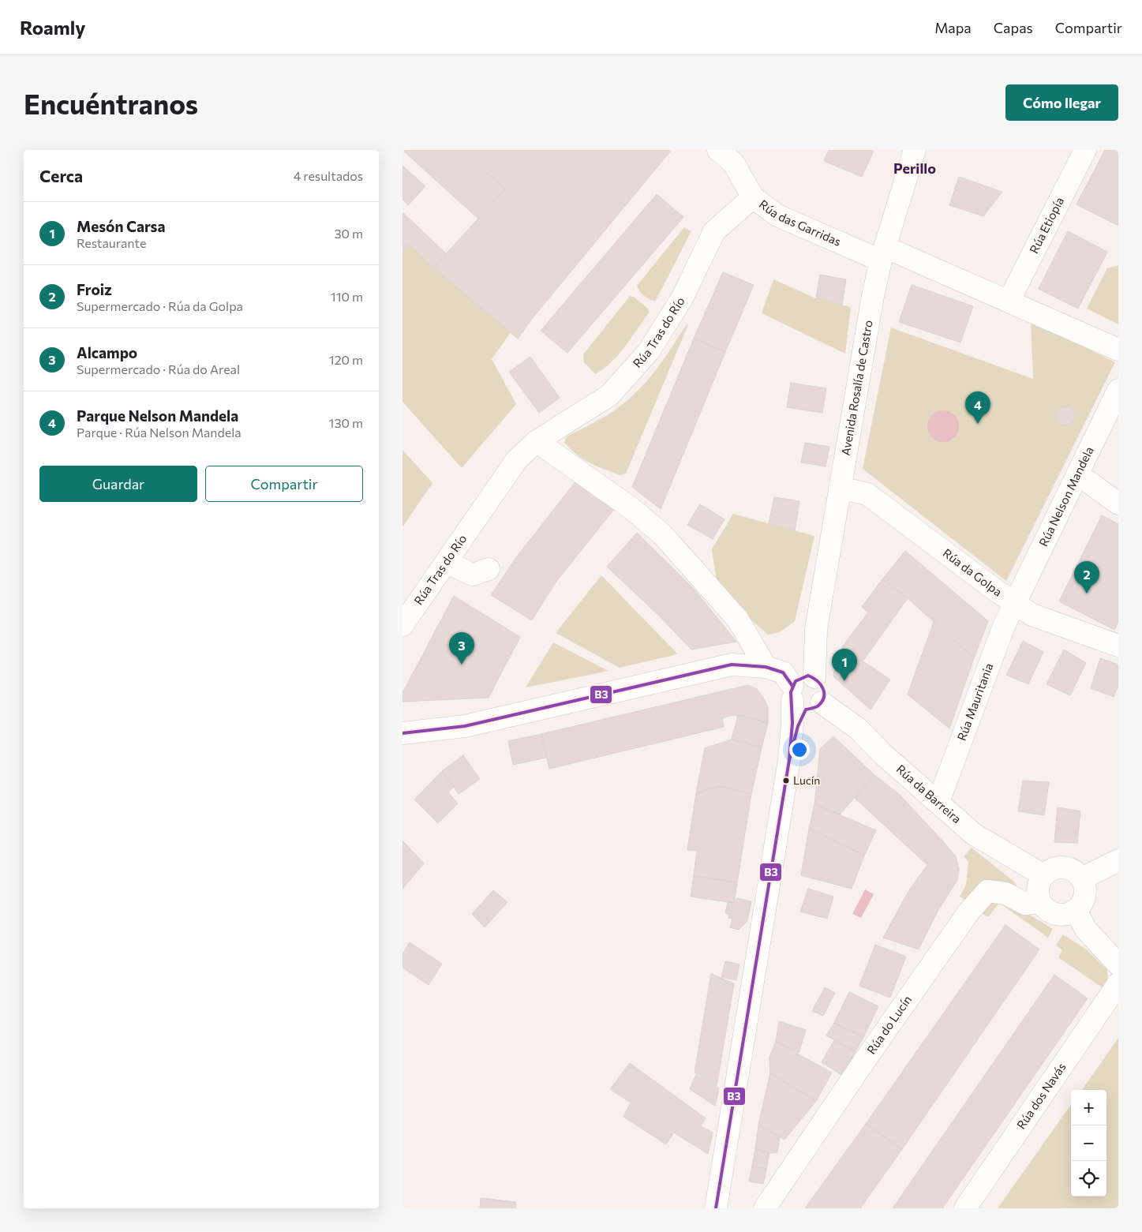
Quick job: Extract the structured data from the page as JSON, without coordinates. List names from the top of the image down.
{
  "streets": {
    "street": [
      "Rúa das Garridas",
      "Rúa Etiopía",
      "Rúa Tras do Río",
      "Avenida Rosalía de Castro",
      "Rúa Nelson Mandela",
      "Rúa da Golpa",
      "Rúa Mauritania",
      "Rúa da Barreira",
      "Rúa do Lucín",
      "Rúa dos Navás"
    ]
  },
  "crossings": [
    ["Rúa das Garridas", "Rúa Etiopía"],
    ["Rúa das Garridas", "Rúa Tras do Río"],
    ["Rúa das Garridas", "Avenida Rosalía de Castro"],
    ["Avenida Rosalía de Castro", "Rúa da Golpa"],
    ["Avenida Rosalía de Castro", "Rúa da Barreira"],
    ["Rúa Nelson Mandela", "Rúa da Golpa"],
    ["Rúa Nelson Mandela", "Rúa Mauritania"],
    ["Rúa da Golpa", "Rúa Mauritania"],
    ["Rúa Mauritania", "Rúa da Barreira"],
    ["Rúa da Barreira", "Rúa do Lucín"]
  ],
  "districts": ["Perillo"],
  "places": ["Lucín"],
  "lines": ["transit line B3"],
  "page": {
    "header": "Roamly",
    "nav": ["Mapa", "Capas", "Compartir"],
    "buttons": [
      "Cómo llegar",
      ["Guardar", "Compartir"]
    ],
    "title": "Encuéntranos",
    "heading": ["Cerca", "4 resultados"],
    "list": [
      {
        "mark": "1",
        "name": "Mesón Carsa",
        "note": "Restaurante",
        "value": "30 m"
      },
      {
        "mark": "2",
        "name": "Froiz",
        "note": "Supermercado · Rúa da Golpa",
        "value": "110 m"
      },
      {
        "mark": "3",
        "name": "Alcampo",
        "note": "Supermercado · Rúa do Areal",
        "value": "120 m"
      },
      {
        "mark": "4",
        "name": "Parque Nelson Mandela",
        "note": "Parque · Rúa Nelson Mandela",
        "value": "130 m"
      }
    ],
    "pins": [
      "4",
      "2",
      "3",
      "1"
    ],
    "map_buttons": ["+", "−"]
  }
}
